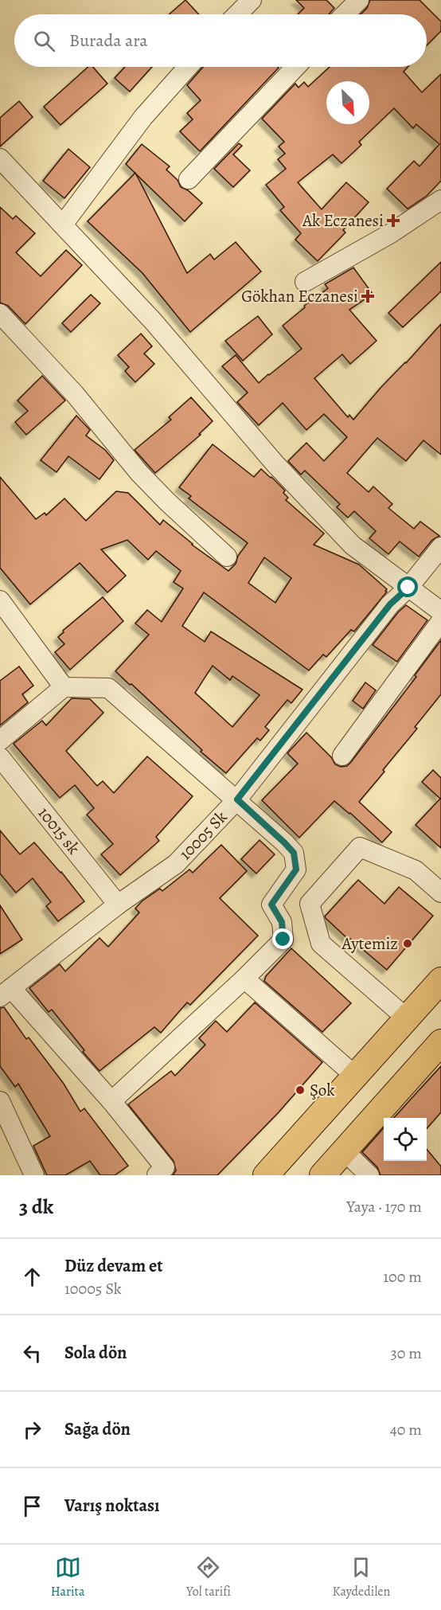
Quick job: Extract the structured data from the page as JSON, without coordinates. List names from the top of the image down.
{
  "streets": {
    "street": ["10015 sk", "10005 Sk"]
  },
  "crossings": [
    ["10015 sk", "10005 Sk"]
  ],
  "places": {
    "health": ["Ak Eczanesi", "Gökhan Eczanesi"],
    "other": ["Aytemiz", "Şok"]
  },
  "north": "bottom right",
  "page": {
    "search": "Burada ara",
    "heading": ["3 dk", "Yaya · 170 m"],
    "list": [
      ["Düz devam et", "10005 Sk", "100 m"],
      ["Sola dön", "30 m"],
      ["Sağa dön", "40 m"],
      "Varış noktası"
    ],
    "nav": ["Harita", "Yol tarifi", "Kaydedilen"]
  }
}
